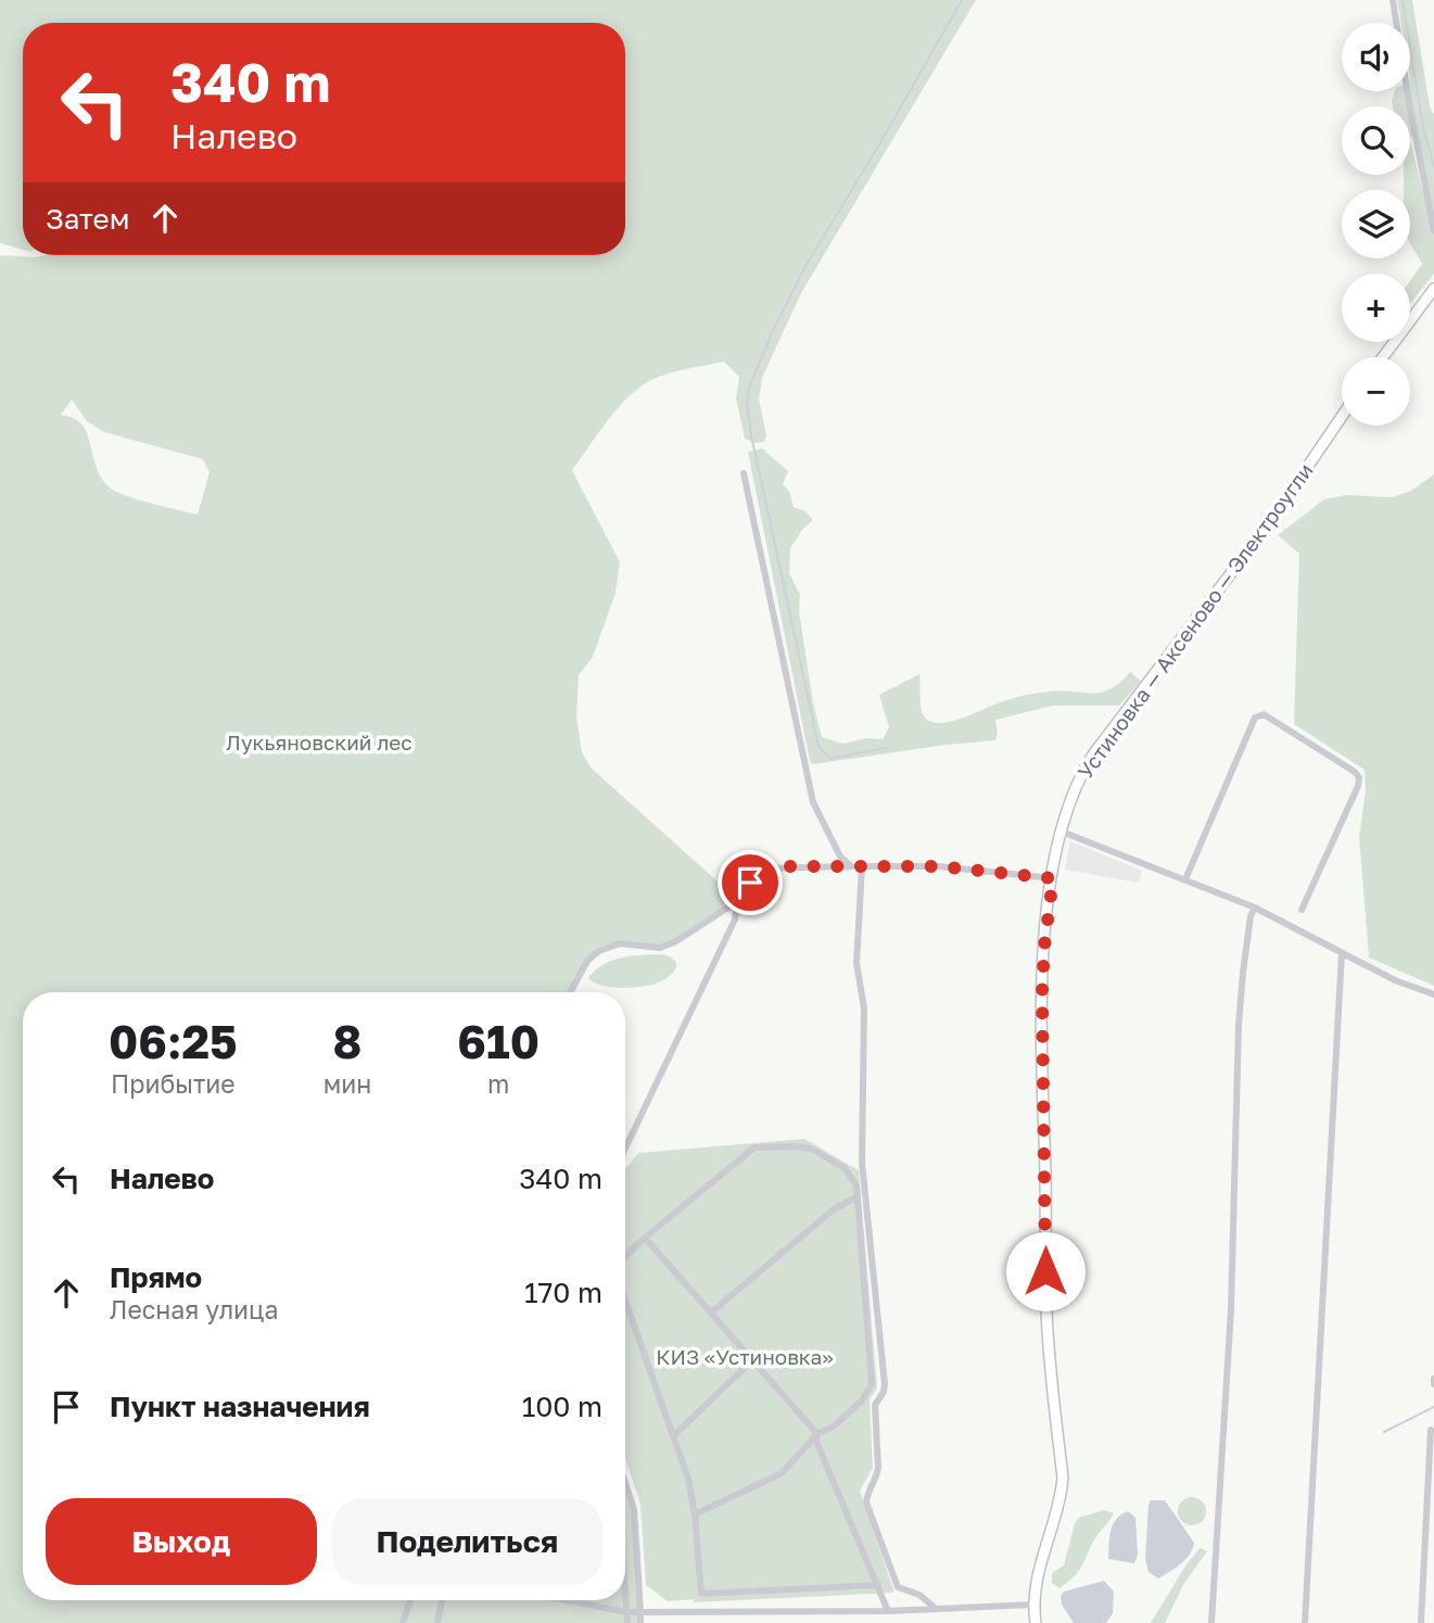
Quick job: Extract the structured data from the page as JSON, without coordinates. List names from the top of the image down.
{
  "streets": {
    "main road": ["Устиновка — Аксеново — Электроугли"]
  },
  "parks": ["Лукьяновский лес", "КИЗ «Устиновка»"],
  "page": {
    "map_buttons": ["+", "−"],
    "turn": ["340 m", "Налево"],
    "then": "Затем",
    "eta": [
      "06:25",
      "Прибытие",
      "8",
      "мин",
      "610",
      "m"
    ],
    "list": [
      {
        "name": "Налево",
        "value": "340 m"
      },
      {
        "name": "Прямо",
        "note": "Лесная улица",
        "value": "170 m"
      },
      {
        "name": "Пункт назначения",
        "value": "100 m"
      }
    ],
    "buttons": ["Выход", "Поделиться"]
  }
}
